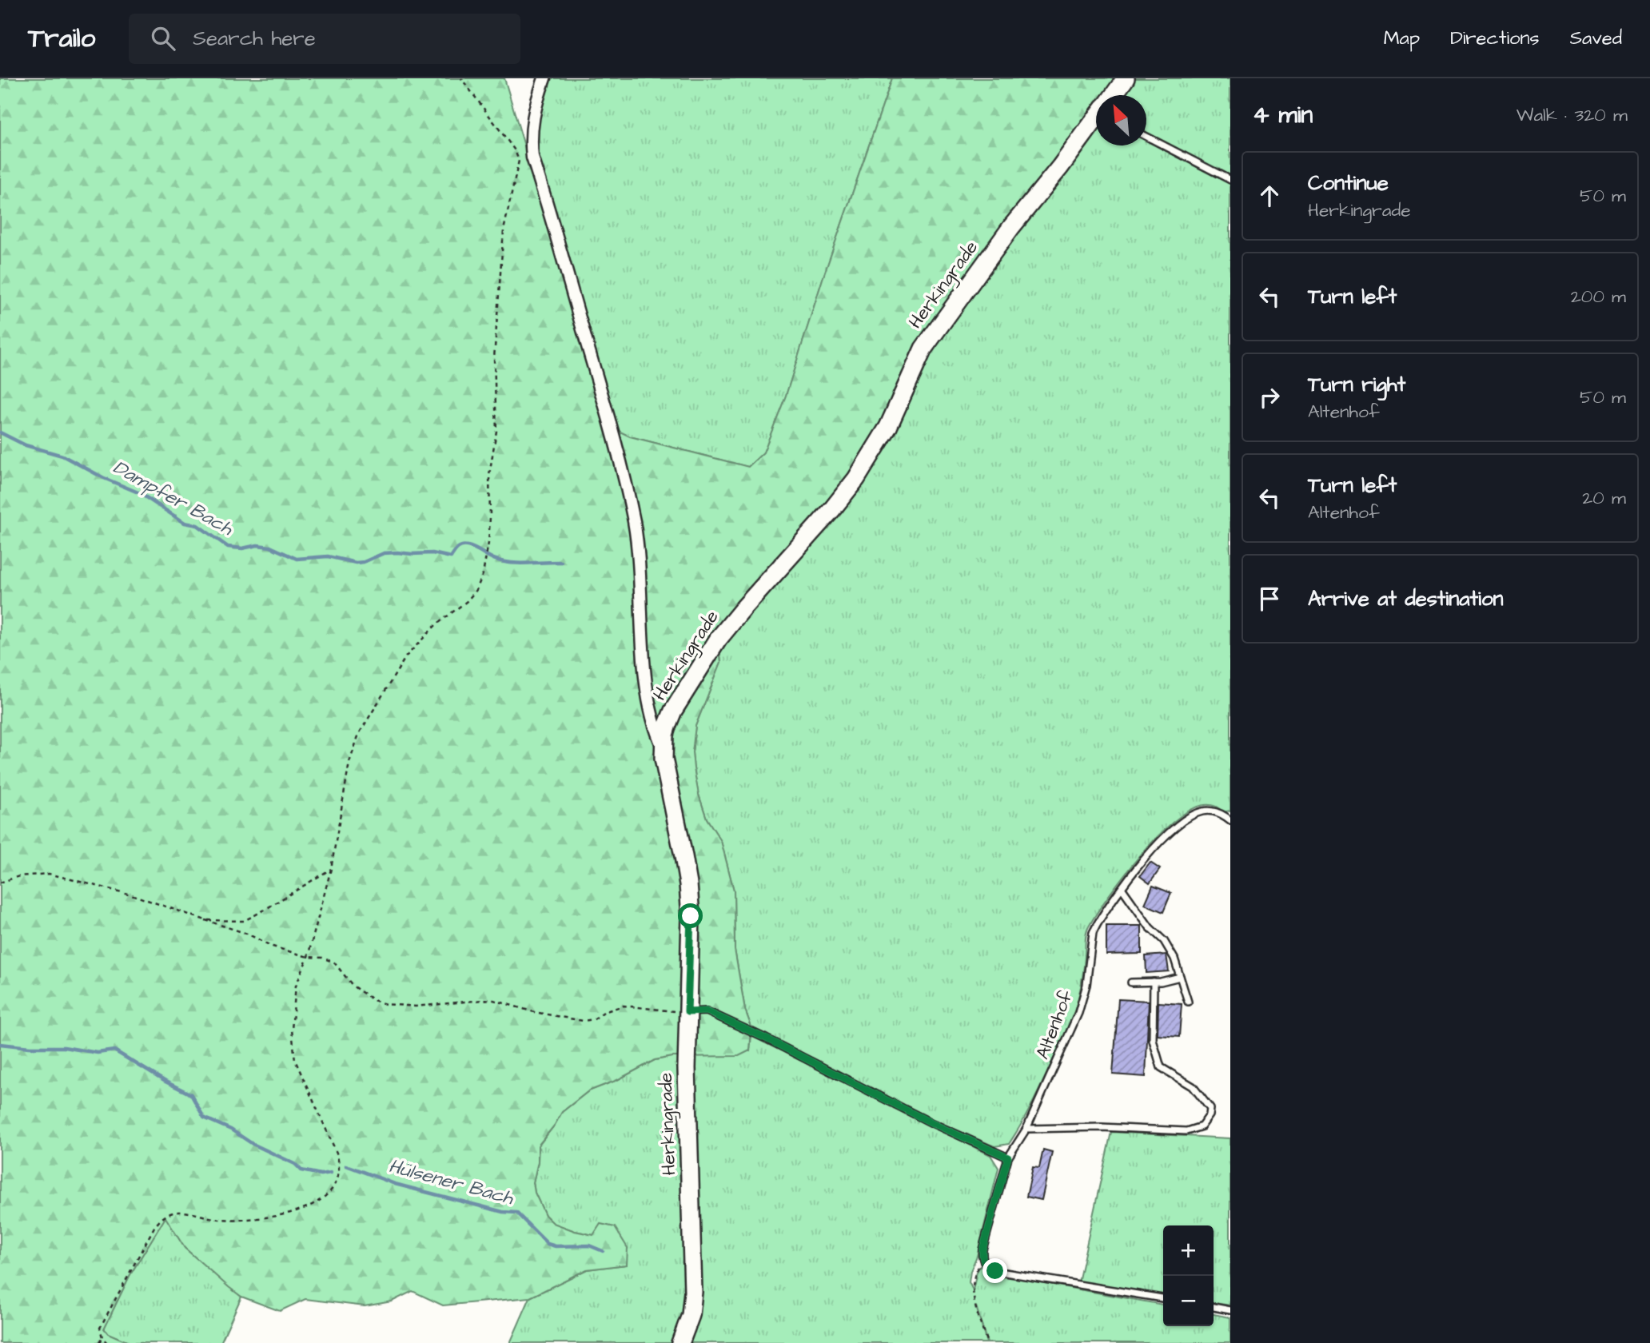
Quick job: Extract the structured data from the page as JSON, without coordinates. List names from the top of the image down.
{
  "streets": {
    "main road": ["Herkingrade"],
    "lane": ["Altenhof"]
  },
  "water": ["Dampfer Bach", "Hülsener Bach"],
  "north": "top left",
  "page": {
    "header": "Trailo",
    "search": "Search here",
    "nav": ["Map", "Directions", "Saved"],
    "heading": ["4 min", "Walk · 320 m"],
    "list": [
      ["Continue", "Herkingrade", "50 m"],
      ["Turn left", "200 m"],
      ["Turn right", "Altenhof", "50 m"],
      ["Turn left", "Altenhof", "20 m"],
      "Arrive at destination"
    ],
    "map_buttons": ["+", "−"]
  }
}
